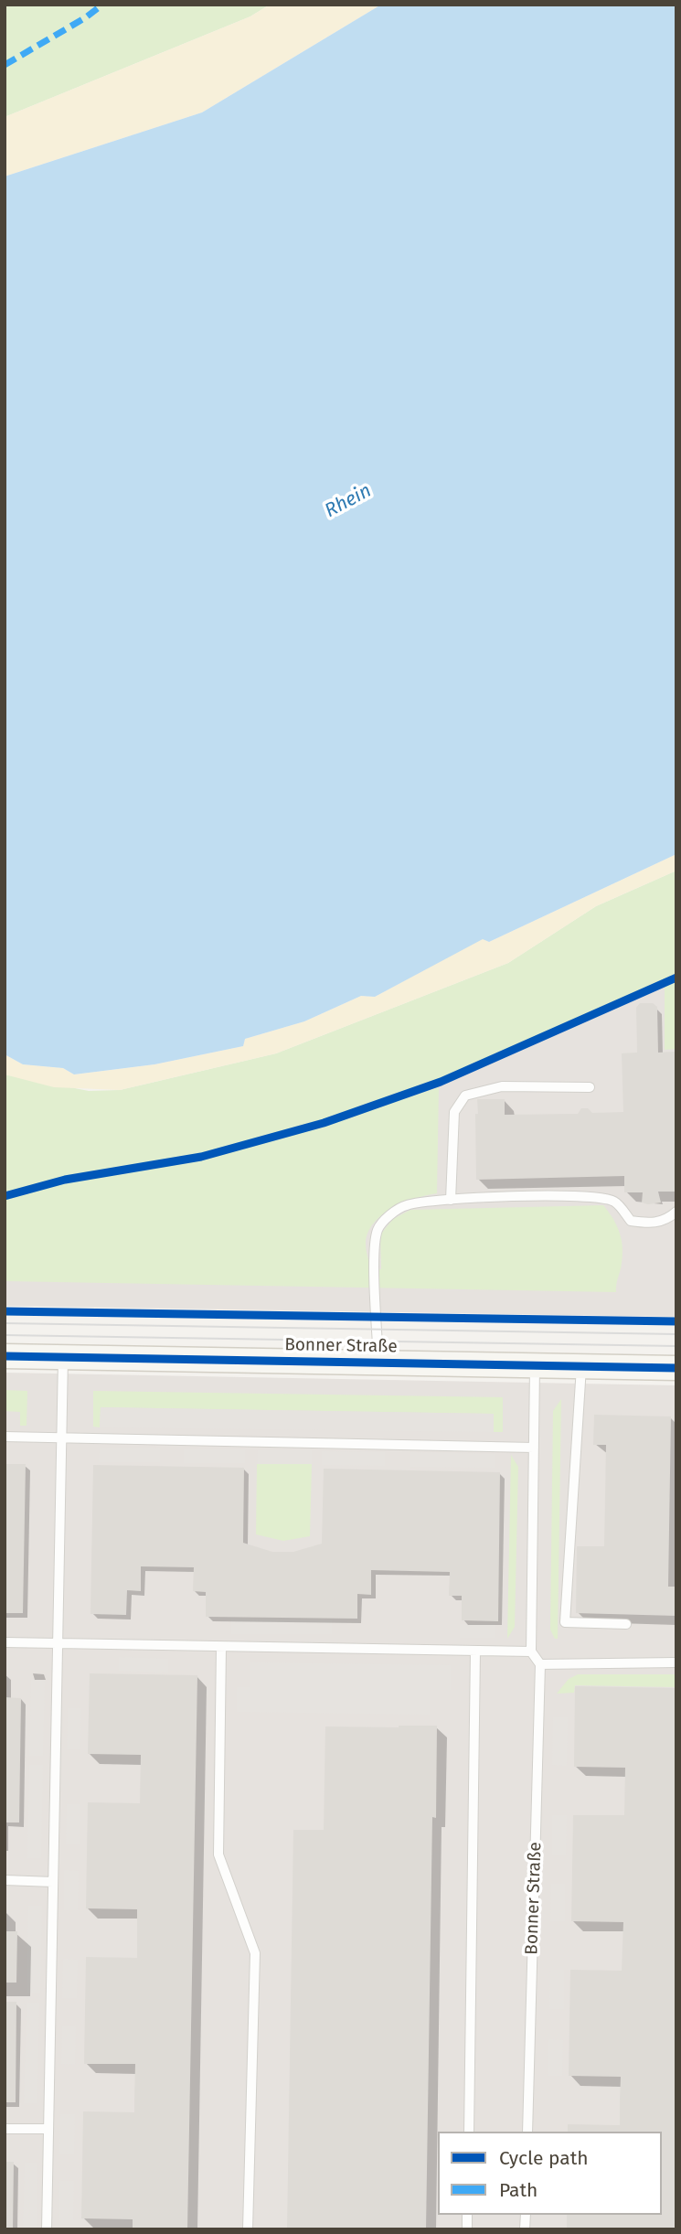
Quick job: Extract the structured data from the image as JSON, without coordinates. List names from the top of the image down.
{
  "streets": {
    "main road": ["Bonner Straße"]
  },
  "water": ["Rhein"],
  "legend": ["Cycle path", "Path"]
}
